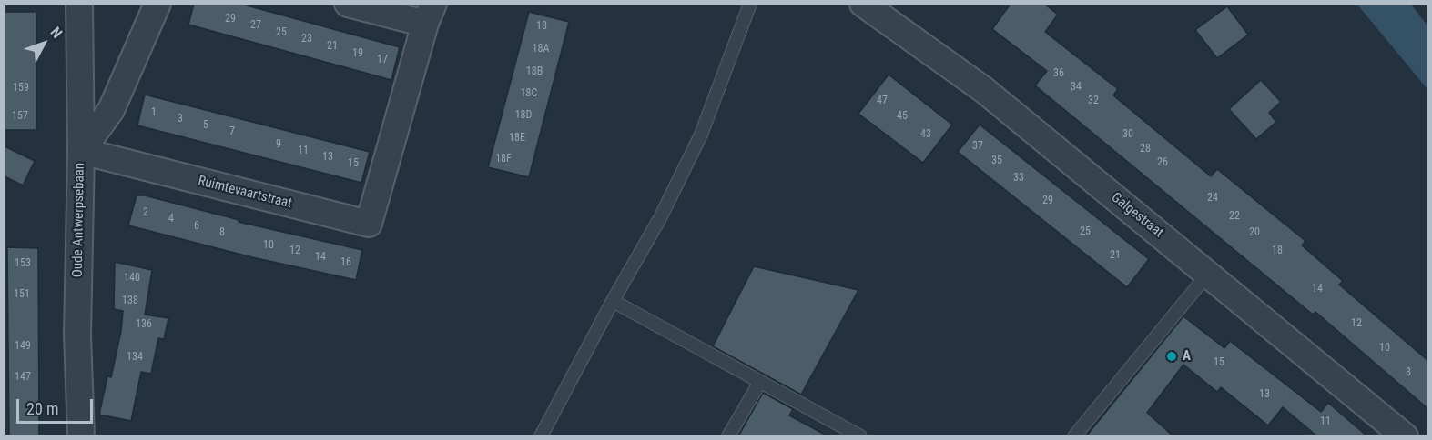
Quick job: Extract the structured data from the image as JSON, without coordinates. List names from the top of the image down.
{
  "streets": {
    "street": ["Ruimtevaartstraat", "Galgestraat", "Oude Antwerpsebaan"]
  },
  "crossings": [
    ["Ruimtevaartstraat", "Oude Antwerpsebaan"]
  ],
  "places": ["A"],
  "house_numbers": [
    "29",
    "27",
    "18",
    "25",
    "23",
    "21",
    "18A",
    "19",
    "17",
    "18B",
    "36",
    "34",
    "159",
    "18C",
    "47",
    "32",
    "1",
    "18D",
    "157",
    "45",
    "3",
    "5",
    "7",
    "43",
    "30",
    "18E",
    "9",
    "37",
    "28",
    "11",
    "13",
    "18F",
    "35",
    "26",
    "15",
    "33",
    "24",
    "29",
    "2",
    "22",
    "4",
    "6",
    "25",
    "8",
    "20",
    "10",
    "12",
    "18",
    "21",
    "14",
    "16",
    "153",
    "140",
    "14",
    "151",
    "138",
    "12",
    "136",
    "149",
    "10",
    "134",
    "15",
    "8",
    "147",
    "13",
    "11"
  ],
  "scale_bar": "20 m",
  "north": "top right"
}
